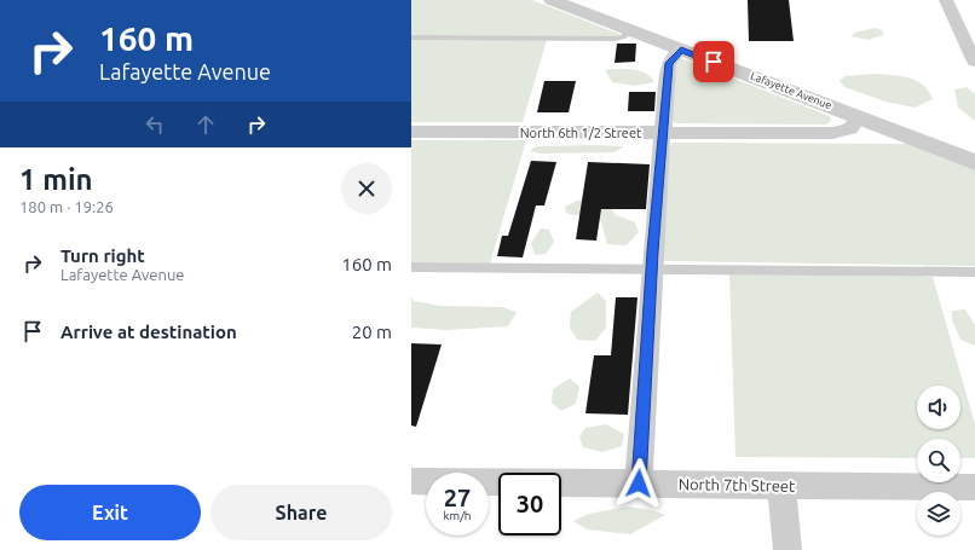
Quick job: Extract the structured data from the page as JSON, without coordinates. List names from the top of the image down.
{
  "streets": {
    "street": ["Lafayette Avenue", "North 6th 1/2 Street", "North 7th Street"]
  },
  "crossings": [
    ["Lafayette Avenue", "North 6th 1/2 Street"]
  ],
  "page": {
    "turn": ["160 m", "Lafayette Avenue"],
    "heading": ["1 min", "180 m · 19:26"],
    "list": [
      {
        "name": "Turn right",
        "note": "Lafayette Avenue",
        "value": "160 m"
      },
      {
        "name": "Arrive at destination",
        "value": "20 m"
      }
    ],
    "speed": "27 km/h",
    "limit": "30",
    "buttons": ["Exit", "Share"]
  }
}
